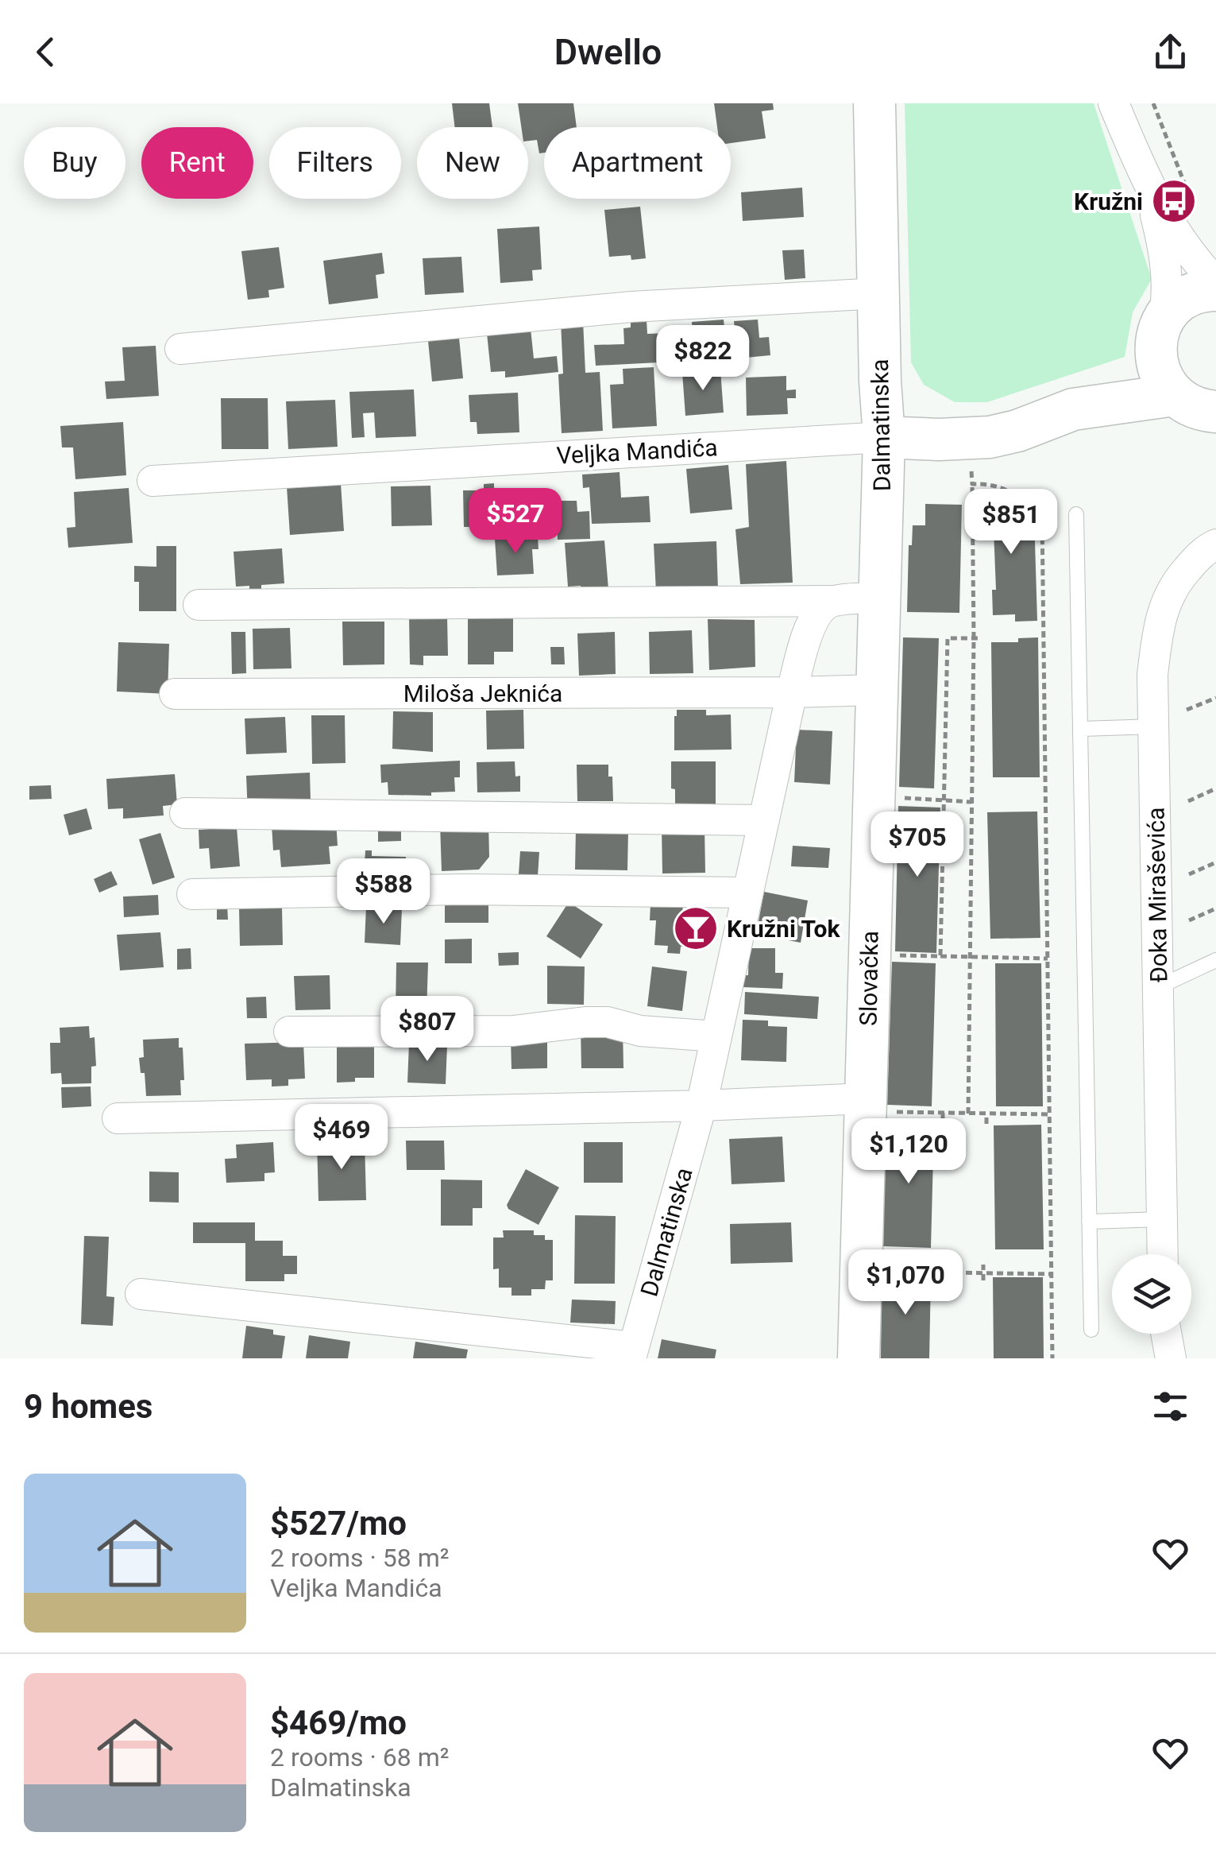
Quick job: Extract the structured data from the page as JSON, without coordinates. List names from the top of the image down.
{
  "streets": {
    "street": [
      "Dalmatinska",
      "Veljka Mandića",
      "Miloša Jeknića",
      "Đoka Miraševića",
      "Slovačka"
    ]
  },
  "crossings": [
    ["Dalmatinska", "Veljka Mandića"],
    ["Dalmatinska", "Miloša Jeknića"],
    ["Dalmatinska", "Slovačka"]
  ],
  "places": {
    "bus stop": ["Kružni"],
    "bar": ["Kružni Tok"]
  },
  "page": {
    "header": "Dwello",
    "chip": [
      "Buy",
      "Rent",
      "Filters",
      "New",
      "Apartment"
    ],
    "price": [
      "$822",
      "$527",
      "$851",
      "$705",
      "$588",
      "$807",
      "$469",
      "$1,120",
      "$1,070"
    ],
    "heading": "9 homes",
    "list": [
      {
        "name": "$527/mo",
        "note": "2 rooms · 58 m² · Veljka Mandića"
      },
      {
        "name": "$469/mo",
        "note": "2 rooms · 68 m² · Dalmatinska"
      }
    ]
  }
}
